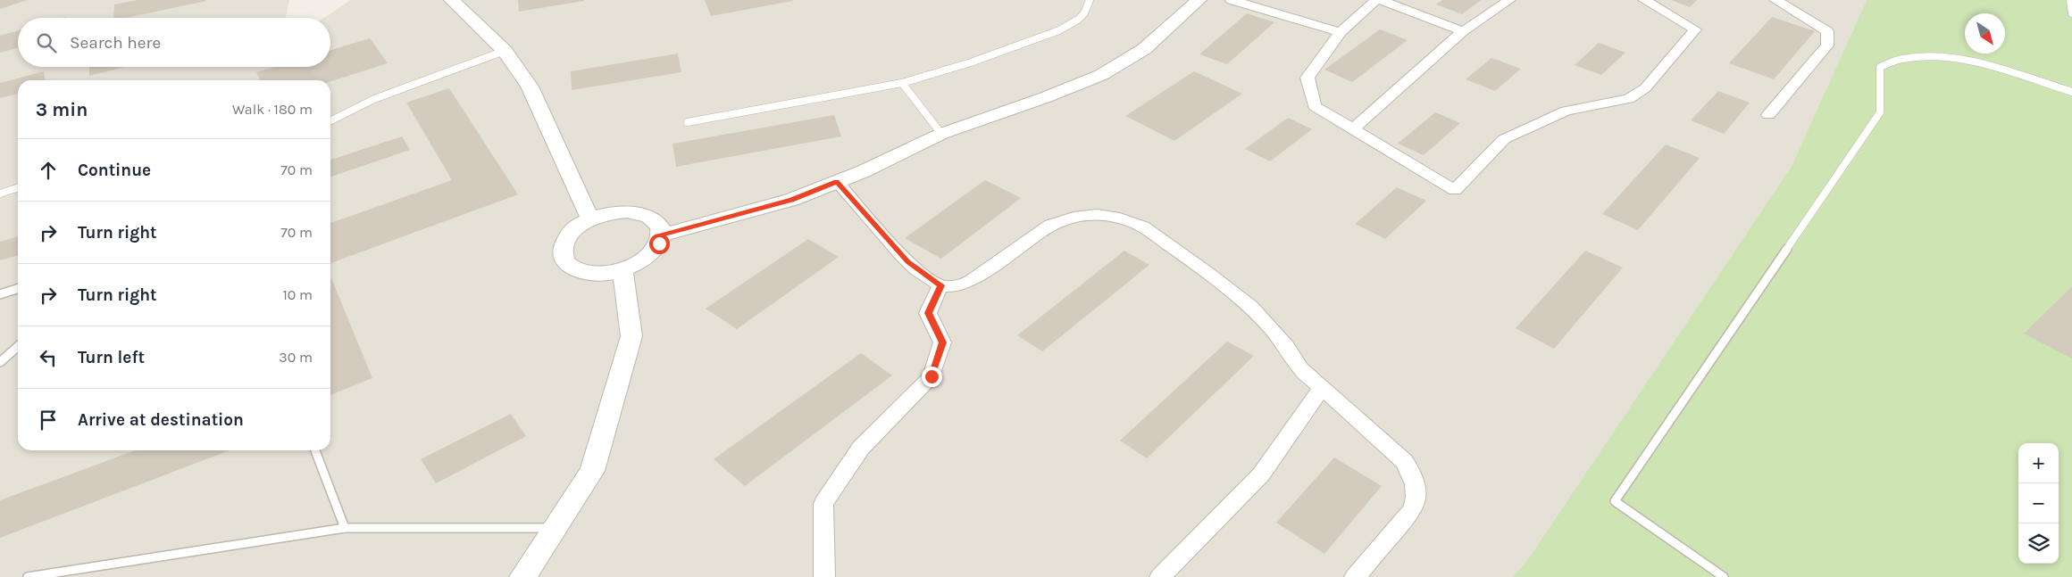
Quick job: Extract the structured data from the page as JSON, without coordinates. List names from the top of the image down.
{
  "north": "bottom right",
  "page": {
    "search": "Search here",
    "heading": ["3 min", "Walk · 180 m"],
    "list": [
      ["Continue", "70 m"],
      ["Turn right", "70 m"],
      ["Turn right", "10 m"],
      ["Turn left", "30 m"],
      "Arrive at destination"
    ],
    "map_buttons": ["+", "−"]
  }
}
